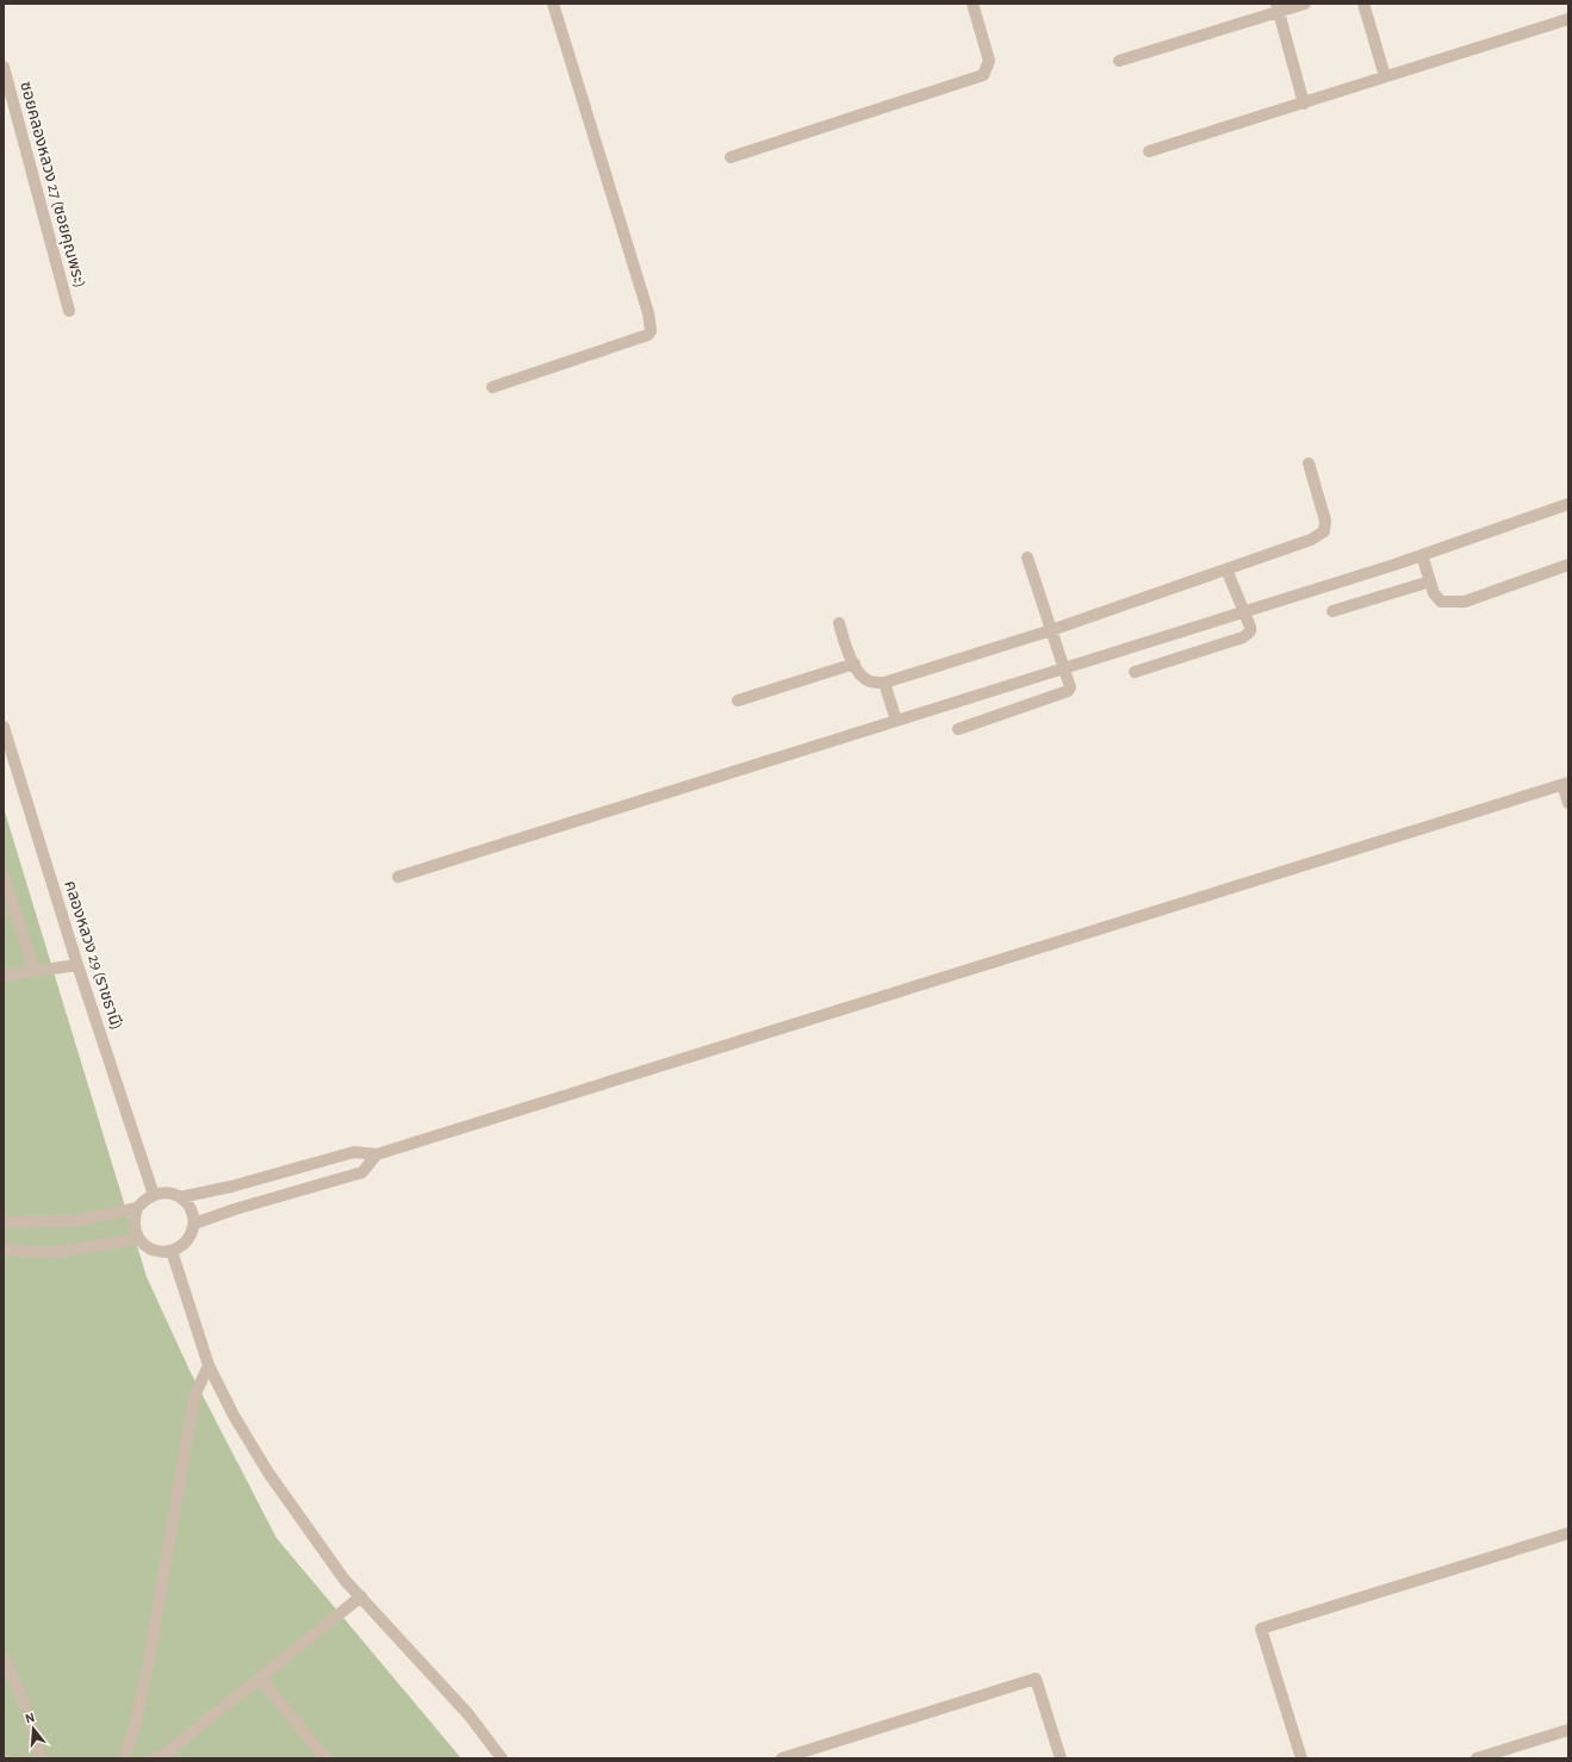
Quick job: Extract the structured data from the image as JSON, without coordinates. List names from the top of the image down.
{
  "streets": {
    "street": ["ซอยคลองหลวง 27 (ซอยคุณพระ)", "คลองหลวง 29 (ราชธานี)"]
  },
  "north": "top"
}
